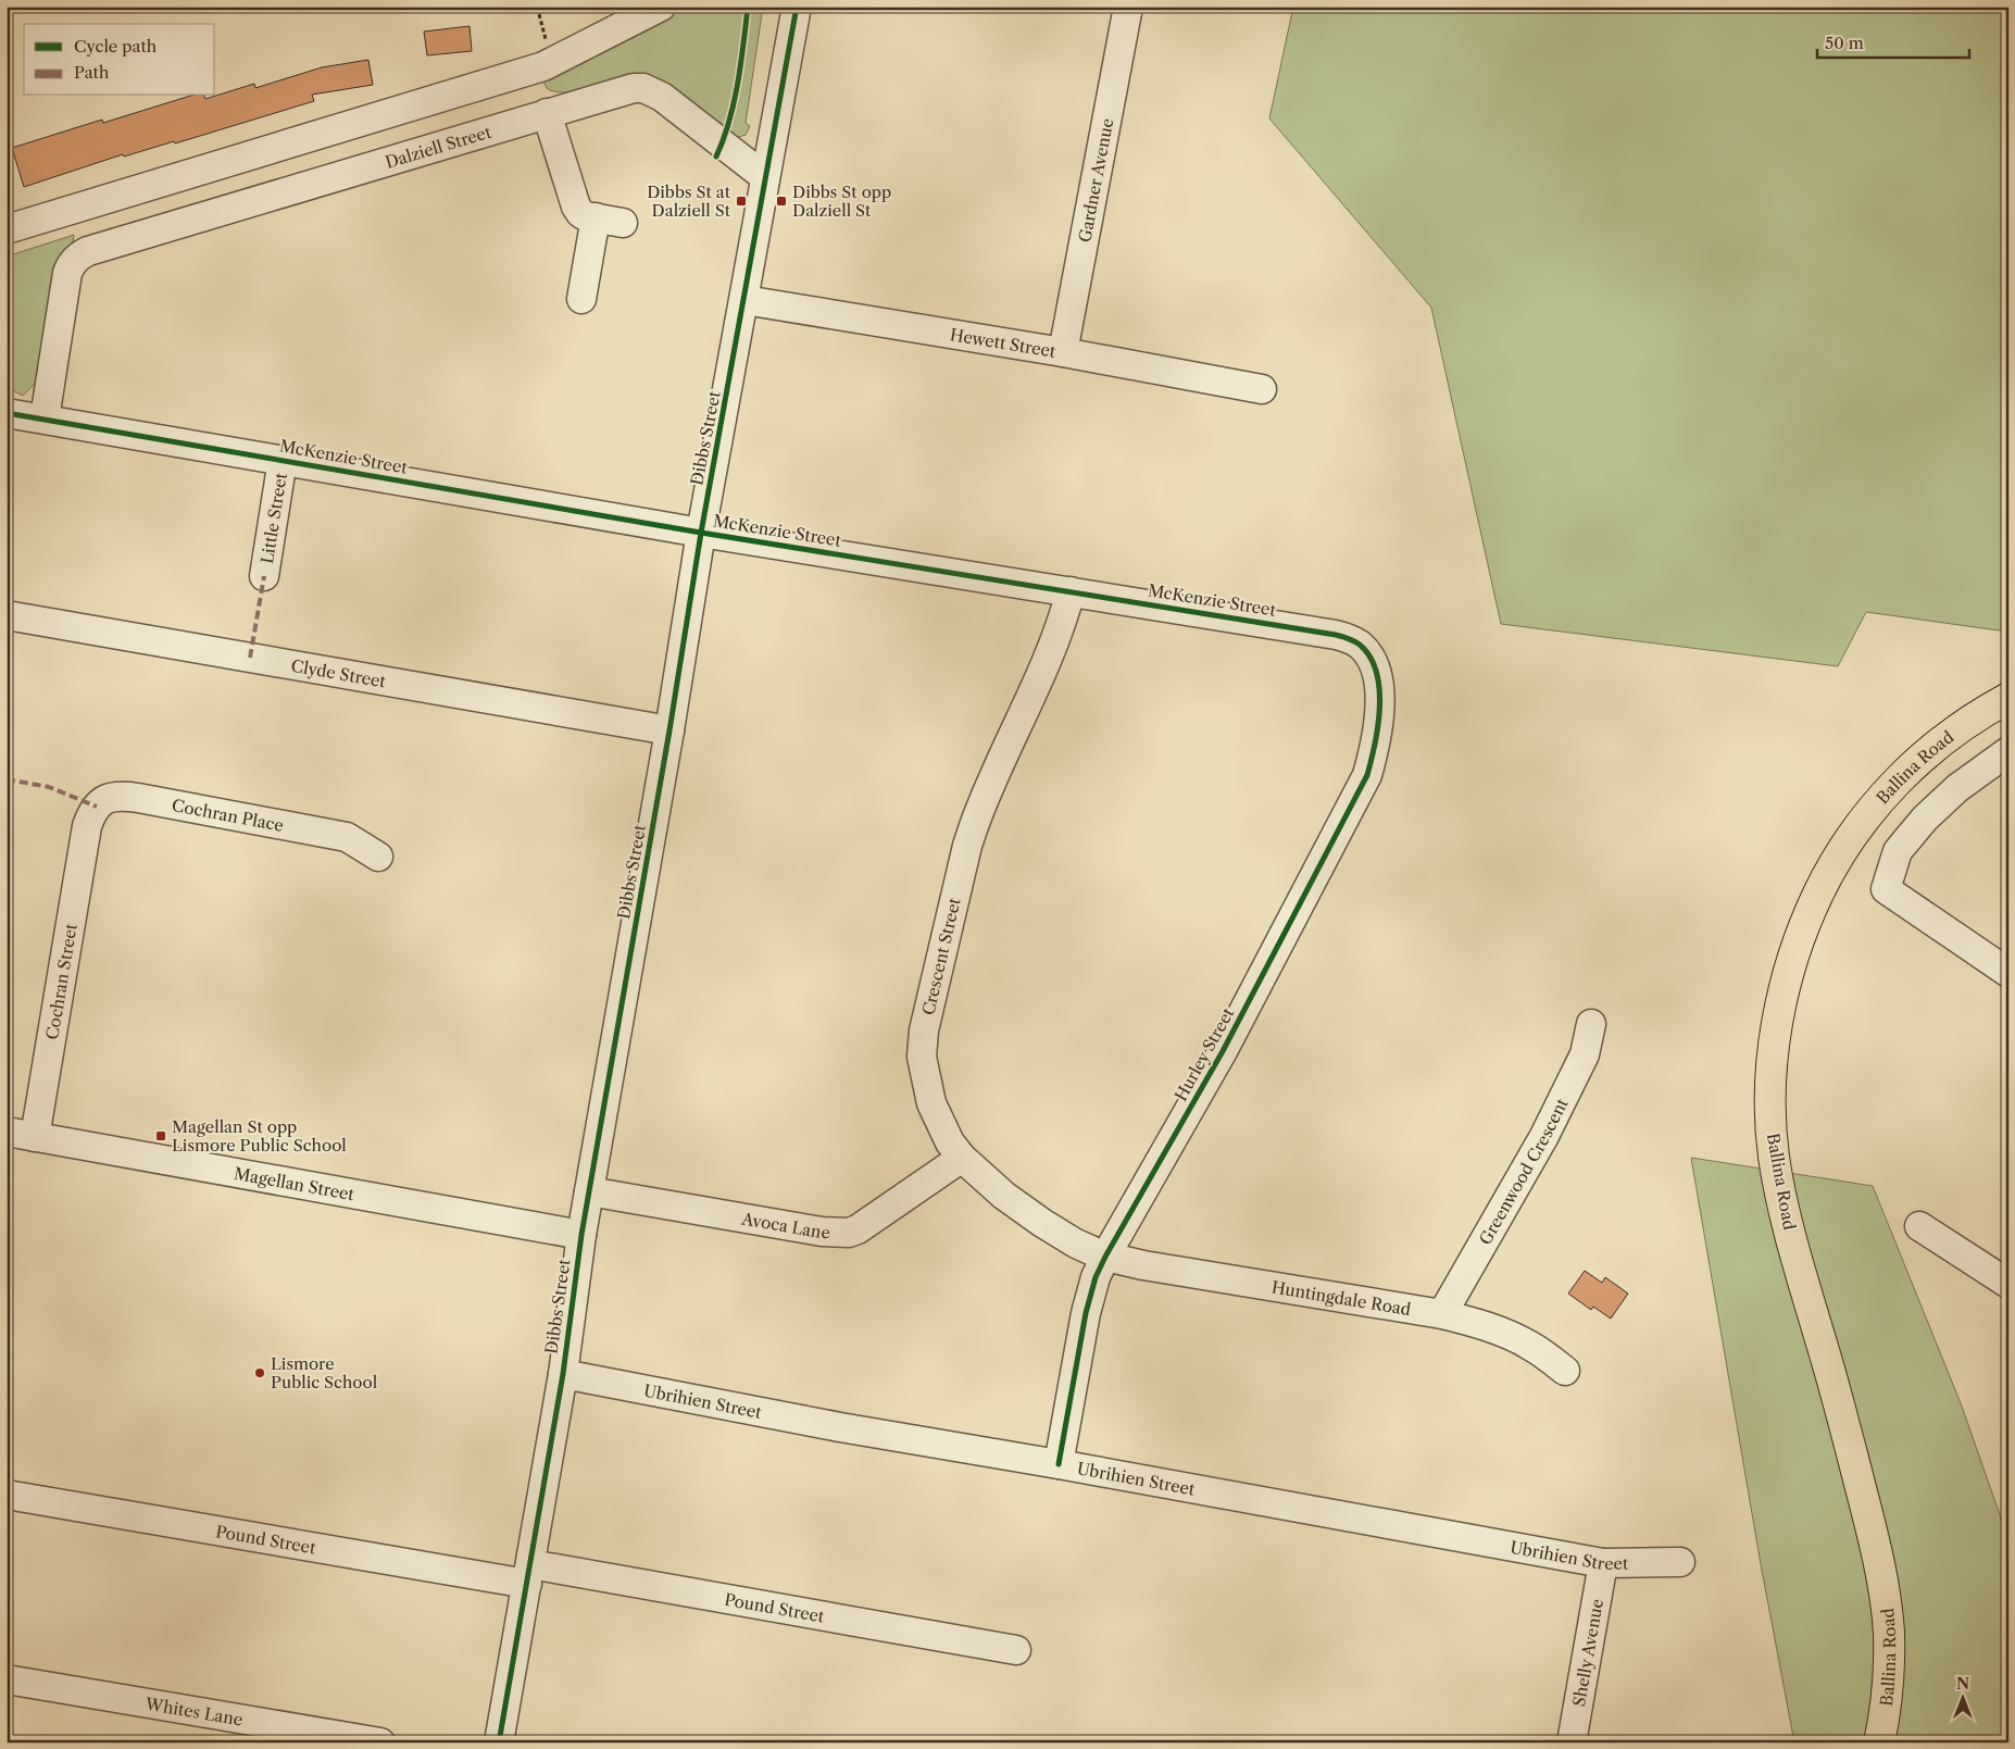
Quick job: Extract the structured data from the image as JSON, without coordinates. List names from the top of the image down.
{
  "streets": {
    "main road": ["Ballina Road"],
    "street": [
      "Dalziell Street",
      "Gardner Avenue",
      "Hewett Street",
      "Dibbs Street",
      "McKenzie Street",
      "Little Street",
      "Clyde Street",
      "Cochran Place",
      "Crescent Street",
      "Cochran Street",
      "Hurley Street",
      "Greenwood Crescent",
      "Magellan Street",
      "Avoca Lane",
      "Huntingdale Road",
      "Ubrihien Street",
      "Pound Street",
      "Shelly Avenue",
      "Whites Lane"
    ]
  },
  "crossings": [
    ["Dalziell Street", "Dibbs Street"],
    ["Dalziell Street", "McKenzie Street"],
    ["Gardner Avenue", "Hewett Street"],
    ["Hewett Street", "Dibbs Street"],
    ["Dibbs Street", "McKenzie Street"],
    ["Dibbs Street", "Clyde Street"],
    ["Dibbs Street", "Magellan Street"],
    ["Dibbs Street", "Avoca Lane"],
    ["Dibbs Street", "Ubrihien Street"],
    ["Dibbs Street", "Pound Street"],
    ["McKenzie Street", "Little Street"],
    ["McKenzie Street", "Crescent Street"],
    ["McKenzie Street", "Hurley Street"],
    ["Cochran Place", "Cochran Street"],
    ["Crescent Street", "Hurley Street"],
    ["Crescent Street", "Avoca Lane"],
    ["Crescent Street", "Huntingdale Road"],
    ["Cochran Street", "Magellan Street"],
    ["Hurley Street", "Huntingdale Road"],
    ["Hurley Street", "Ubrihien Street"],
    ["Greenwood Crescent", "Huntingdale Road"],
    ["Ubrihien Street", "Shelly Avenue"]
  ],
  "places": {
    "transit": ["Dibbs St at Dalziell St", "Dibbs St opp Dalziell St", "Magellan St opp Lismore Public School"],
    "other": ["Lismore Public School"]
  },
  "legend": ["Cycle path", "Path"],
  "scale_bar": "50 m",
  "north": "top"
}
